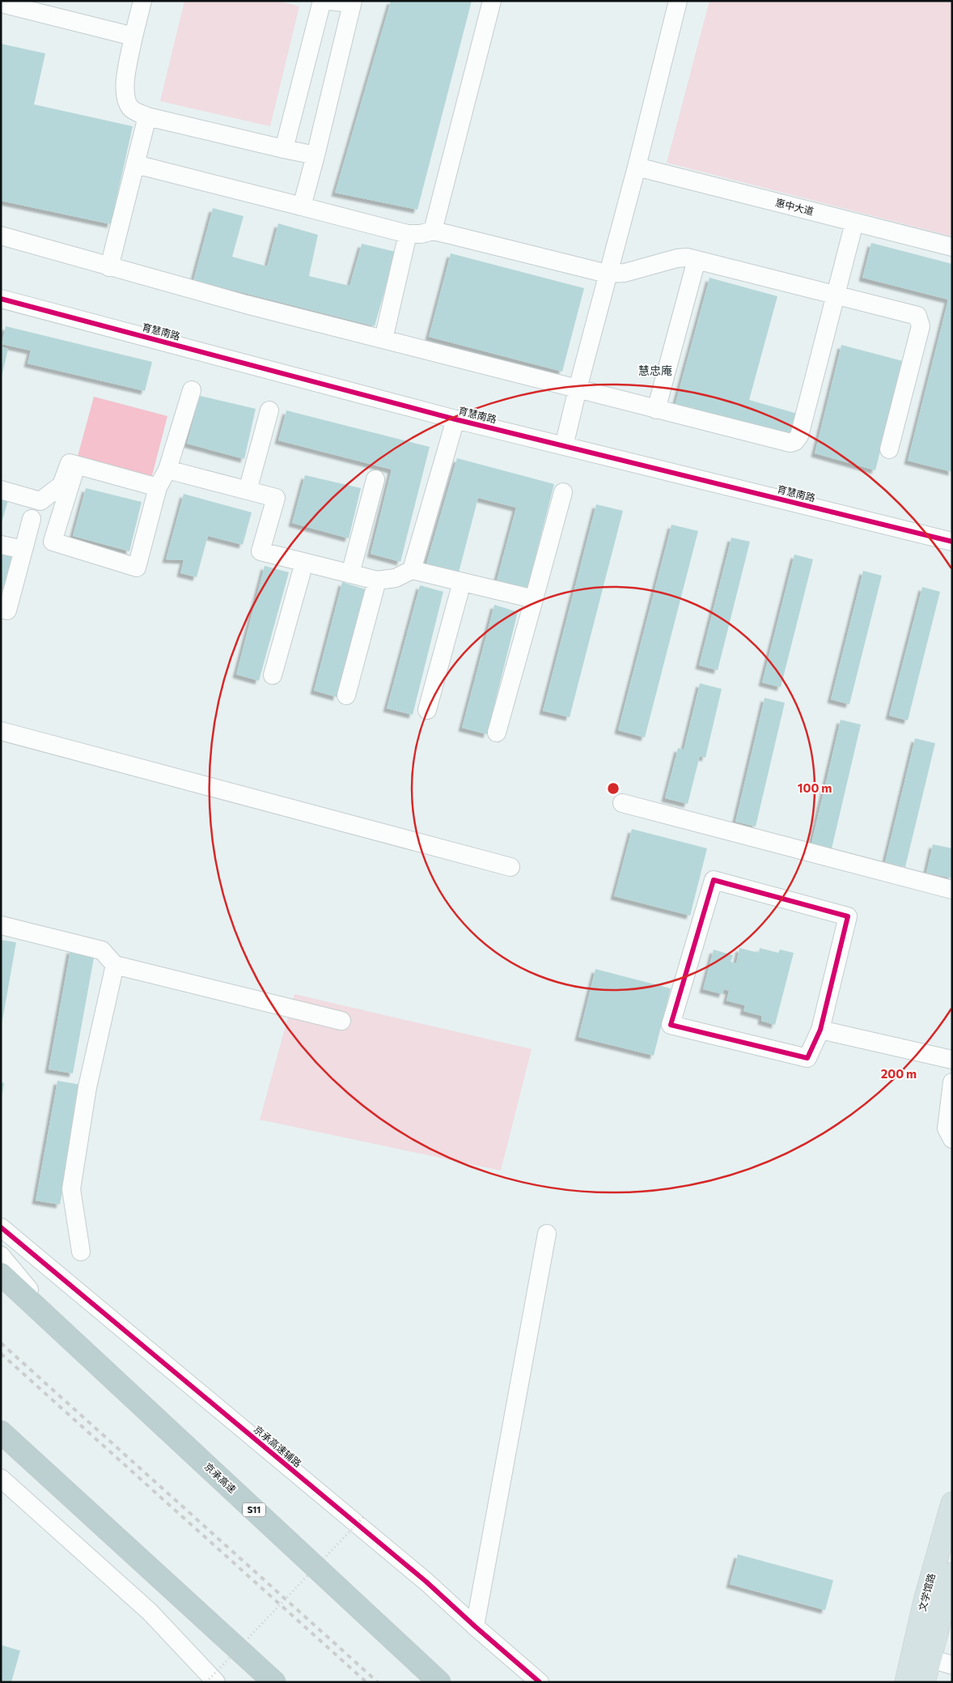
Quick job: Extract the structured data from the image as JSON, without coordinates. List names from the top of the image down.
{
  "streets": {
    "highway": ["京承高速", "S11"],
    "main road": ["文学馆路"],
    "street": ["惠中大道", "育慧南路", "京承高速辅路"]
  },
  "districts": ["慧忠庵"],
  "rings": ["100 m", "200 m"]
}
